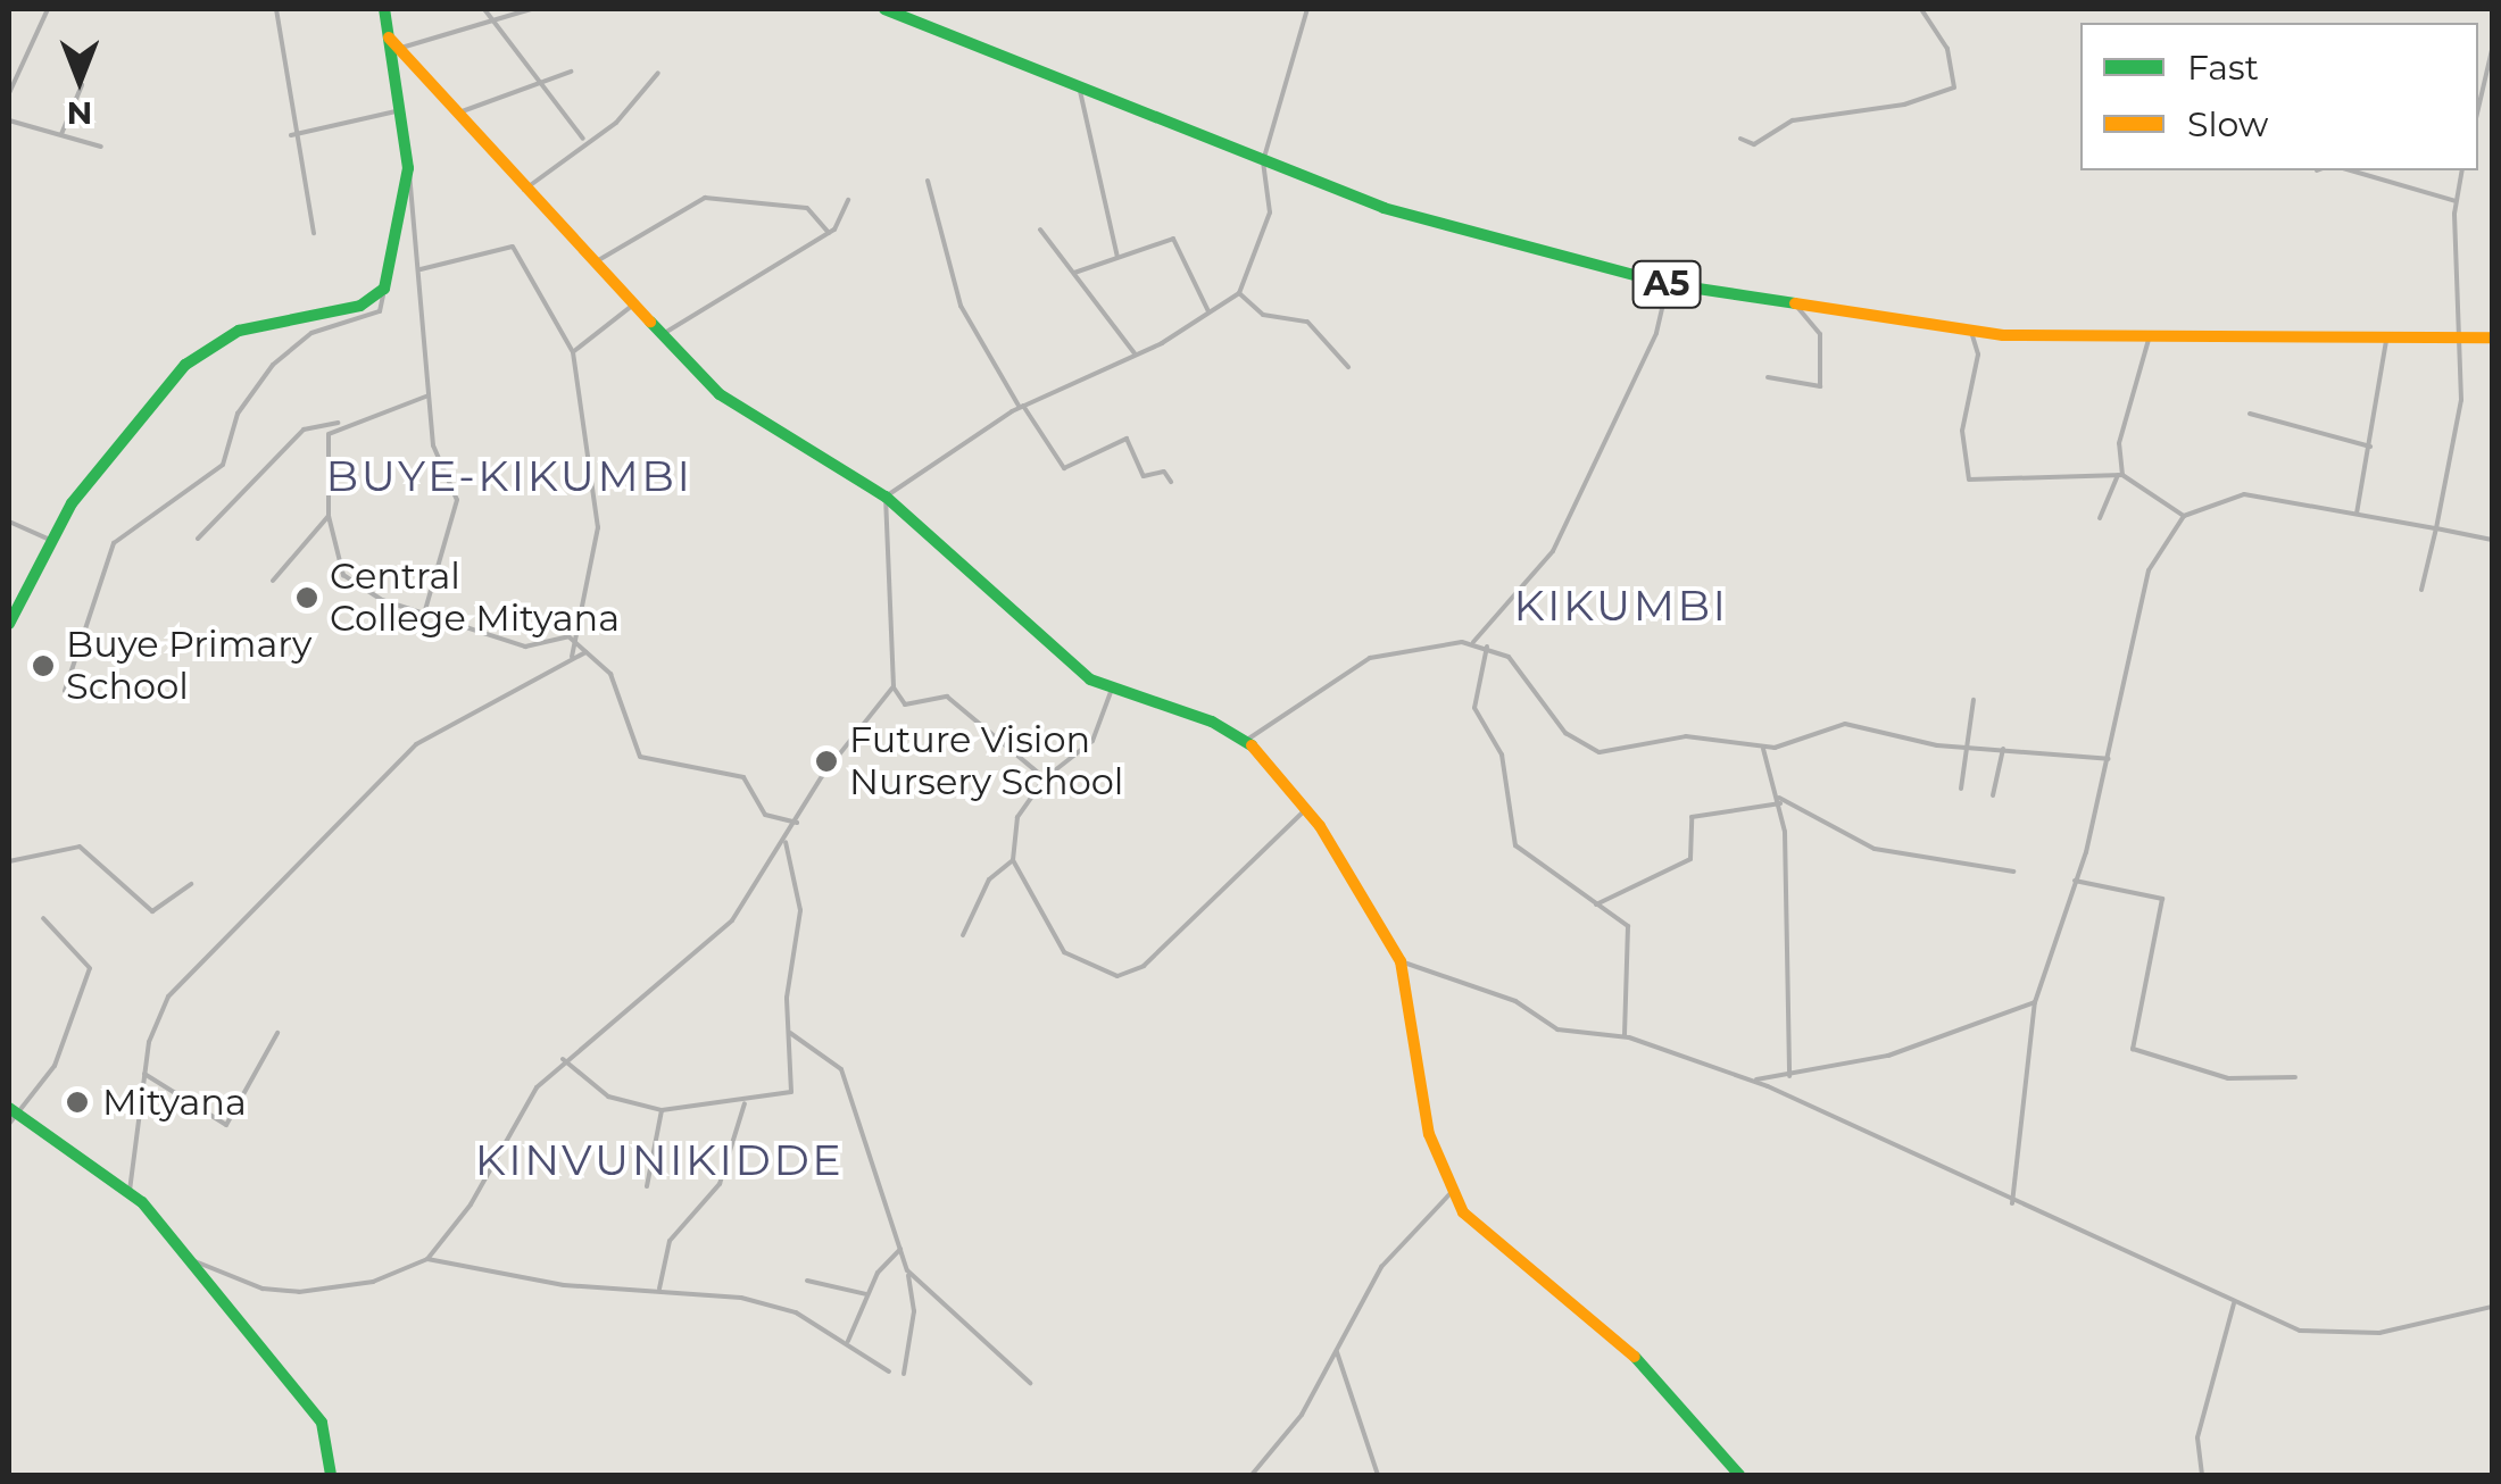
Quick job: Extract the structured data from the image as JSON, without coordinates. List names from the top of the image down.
{
  "streets": {
    "main road": ["A5"]
  },
  "districts": ["BUYE-KIKUMBI", "KIKUMBI", "KINVUNIKIDDE"],
  "places": [
    "Central College Mityana",
    "Buye Primary School",
    "Future Vision Nursery School",
    "Mityana"
  ],
  "legend": ["Fast", "Slow"],
  "north": "bottom"
}
